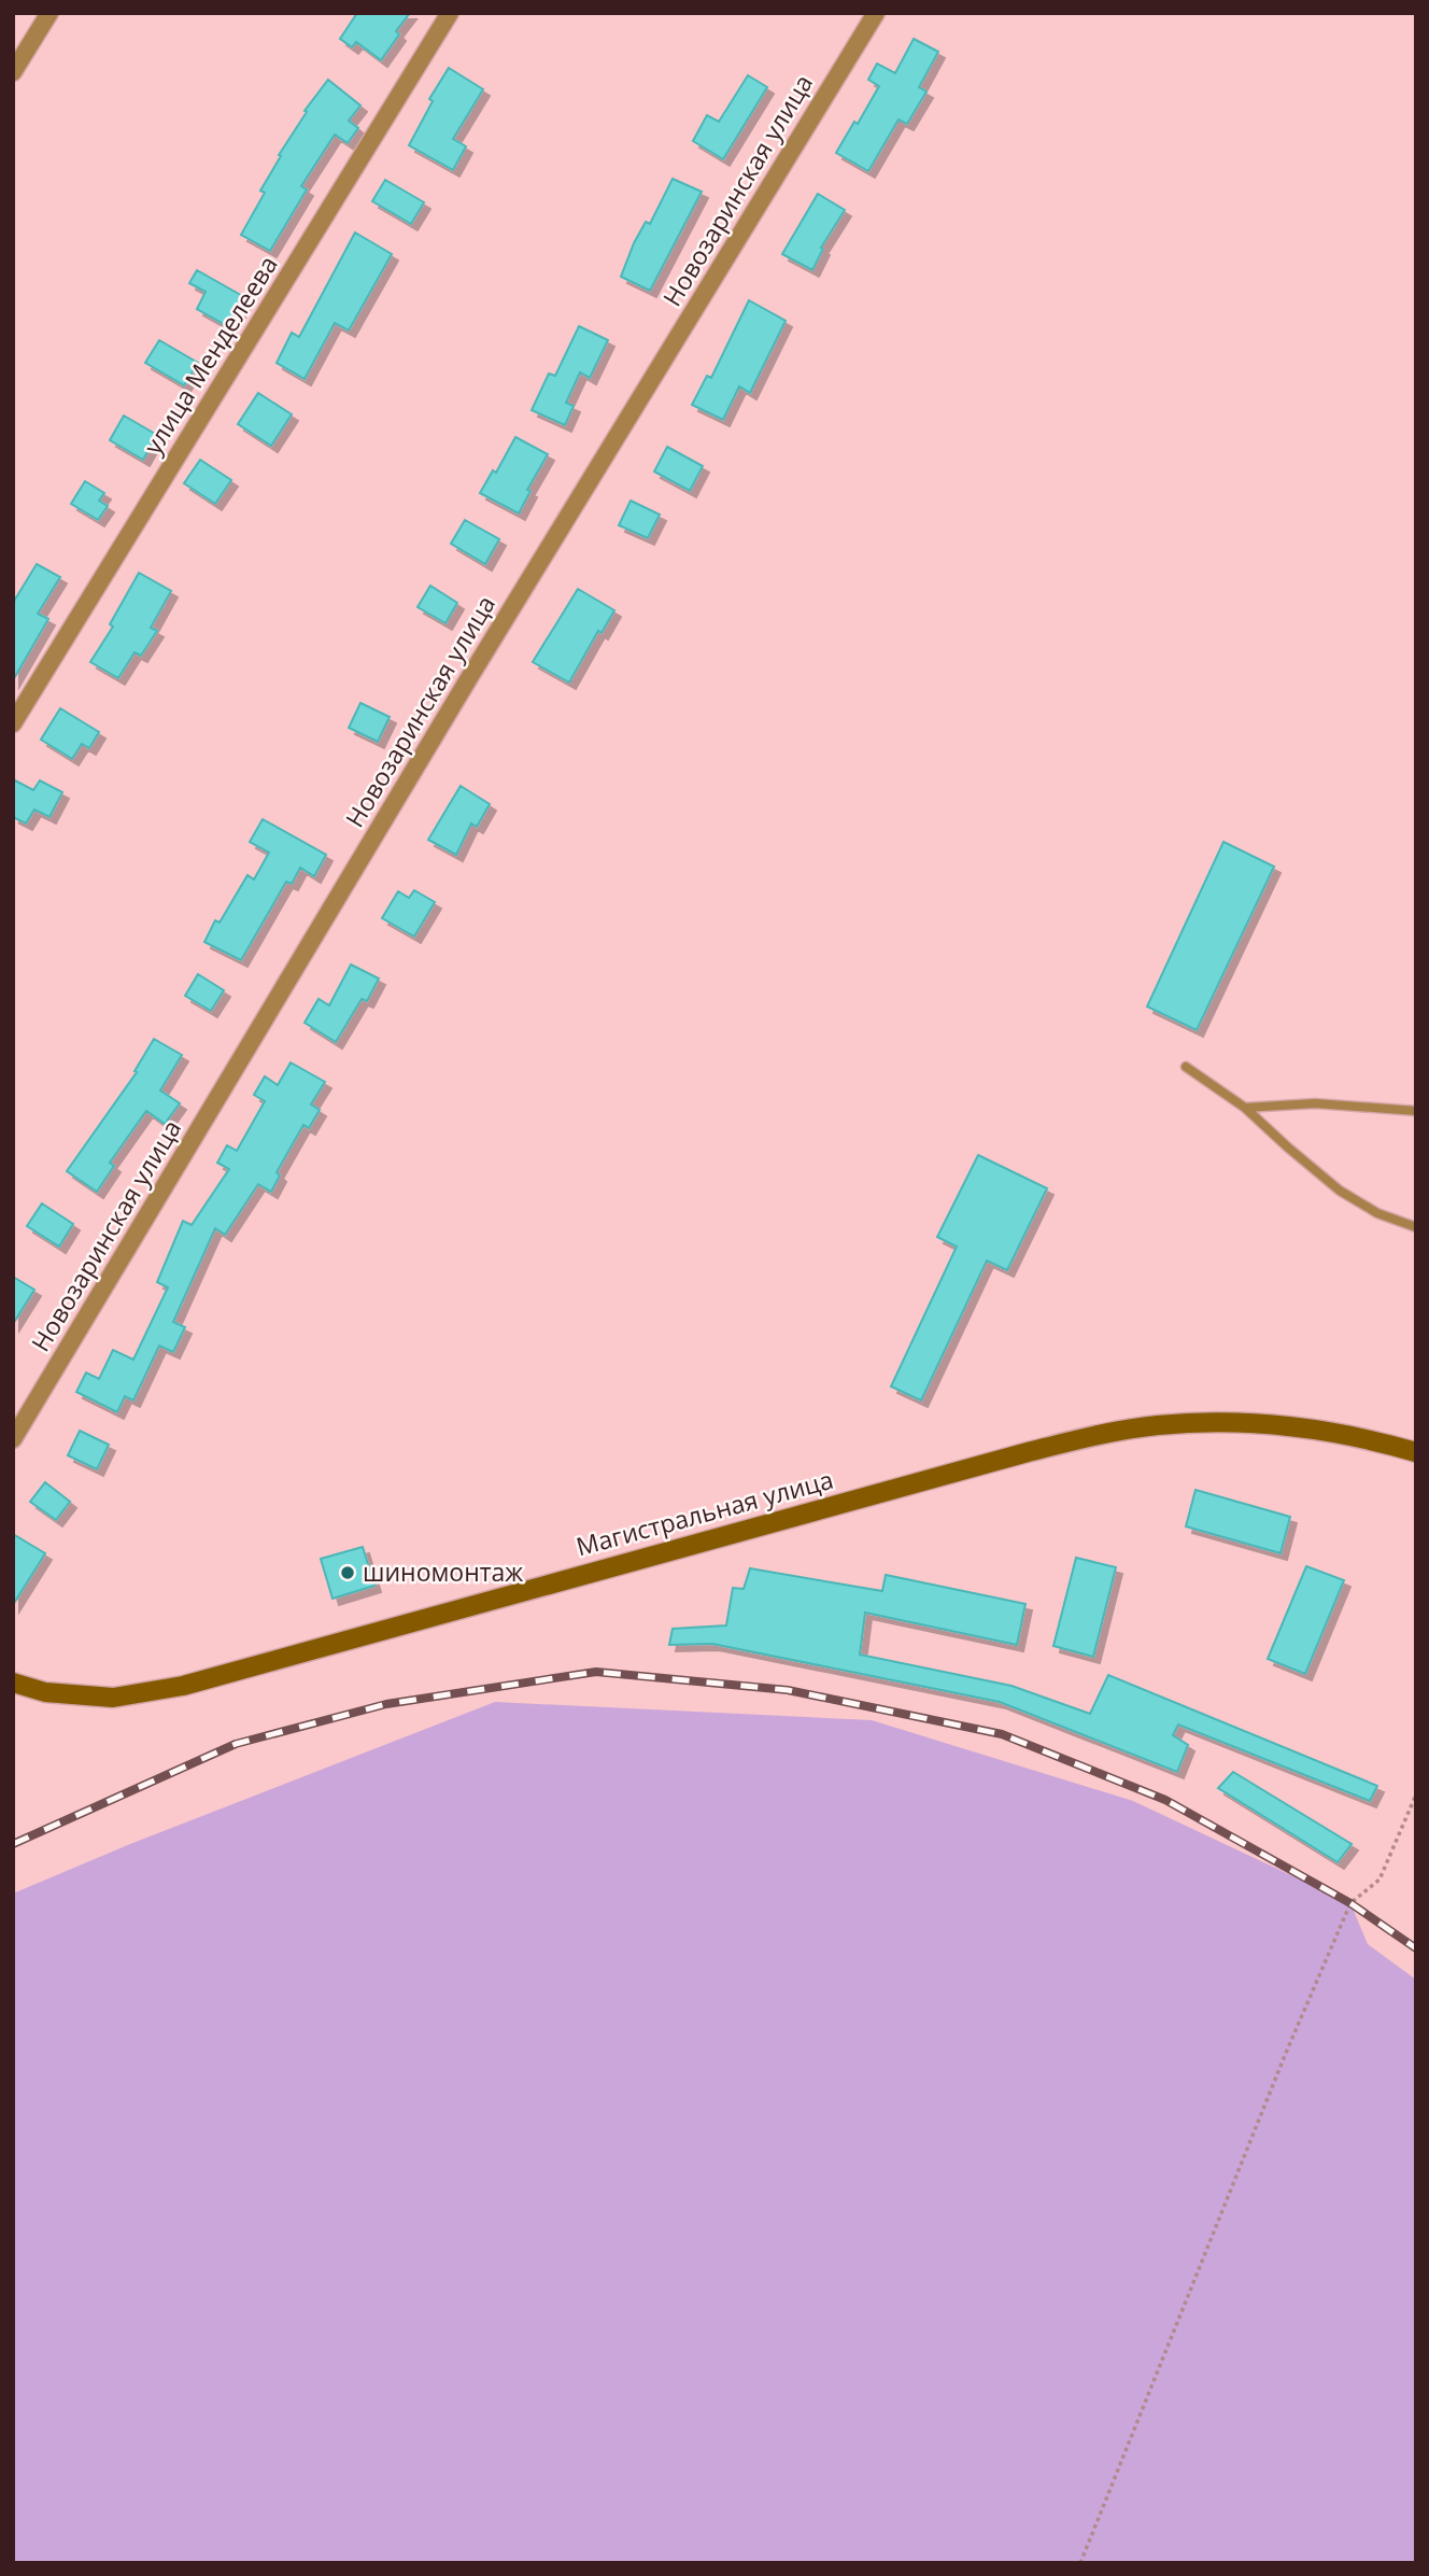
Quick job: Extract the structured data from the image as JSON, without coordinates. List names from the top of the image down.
{
  "streets": {
    "main road": ["Магистральная улица"],
    "street": ["Новозаринская улица", "улица Менделеева"]
  },
  "places": ["шиномонтаж"]
}
